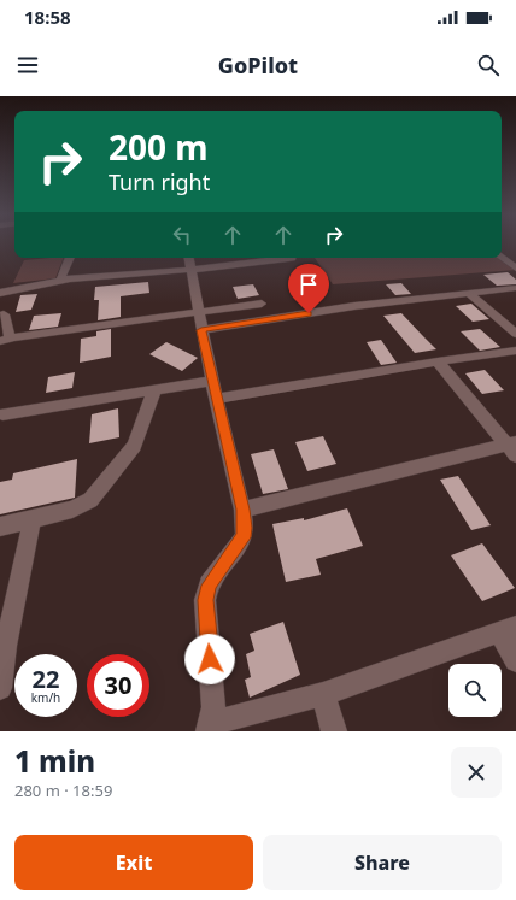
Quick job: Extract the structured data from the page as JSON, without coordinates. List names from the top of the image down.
{
  "page": {
    "status": "18:58",
    "header": "GoPilot",
    "turn": ["200 m", "Turn right"],
    "speed": "22 km/h",
    "limit": "30",
    "heading": ["1 min", "280 m · 18:59"],
    "buttons": ["Exit", "Share"]
  }
}
